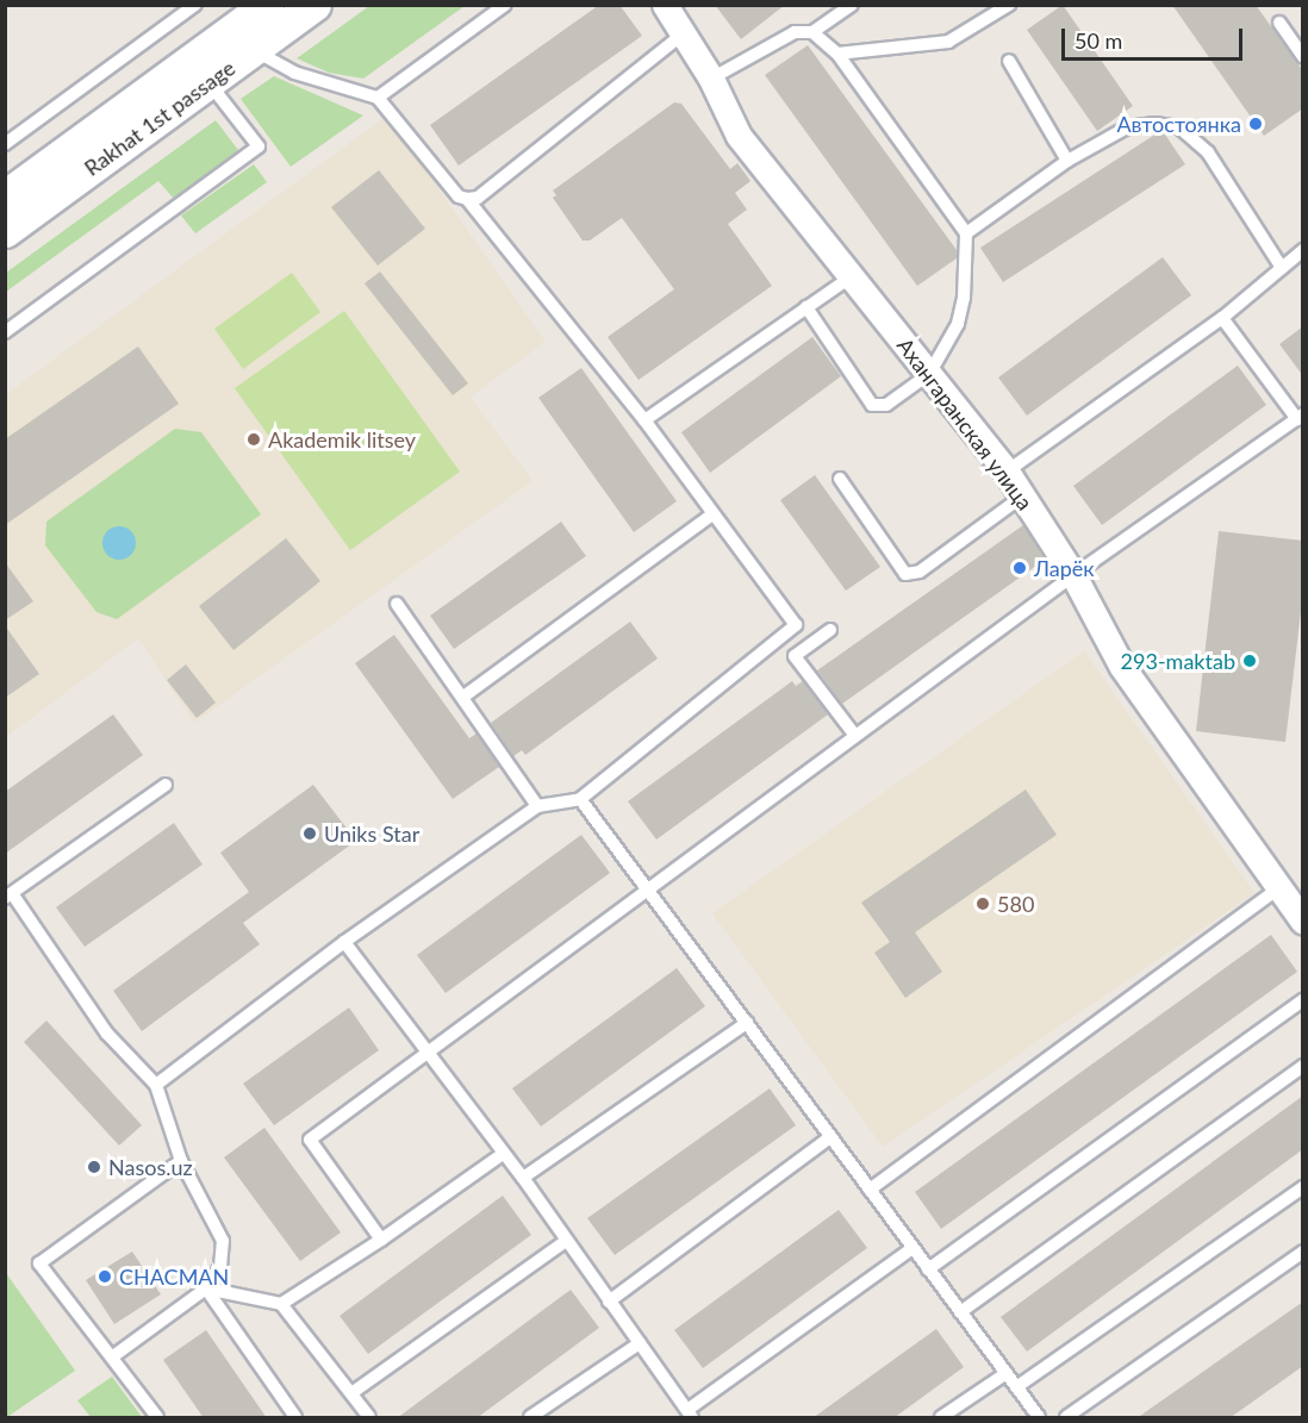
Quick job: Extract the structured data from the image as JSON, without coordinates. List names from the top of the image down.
{
  "streets": {
    "street": ["Rakhat 1st passage", "Ахангаранская улица"]
  },
  "places": [
    "Автостоянка",
    "Akademik litsey",
    "Ларёк",
    "293-maktab",
    "Uniks Star",
    "580",
    "Nasos.uz",
    "CHACMAN"
  ],
  "scale_bar": "50 m"
}
